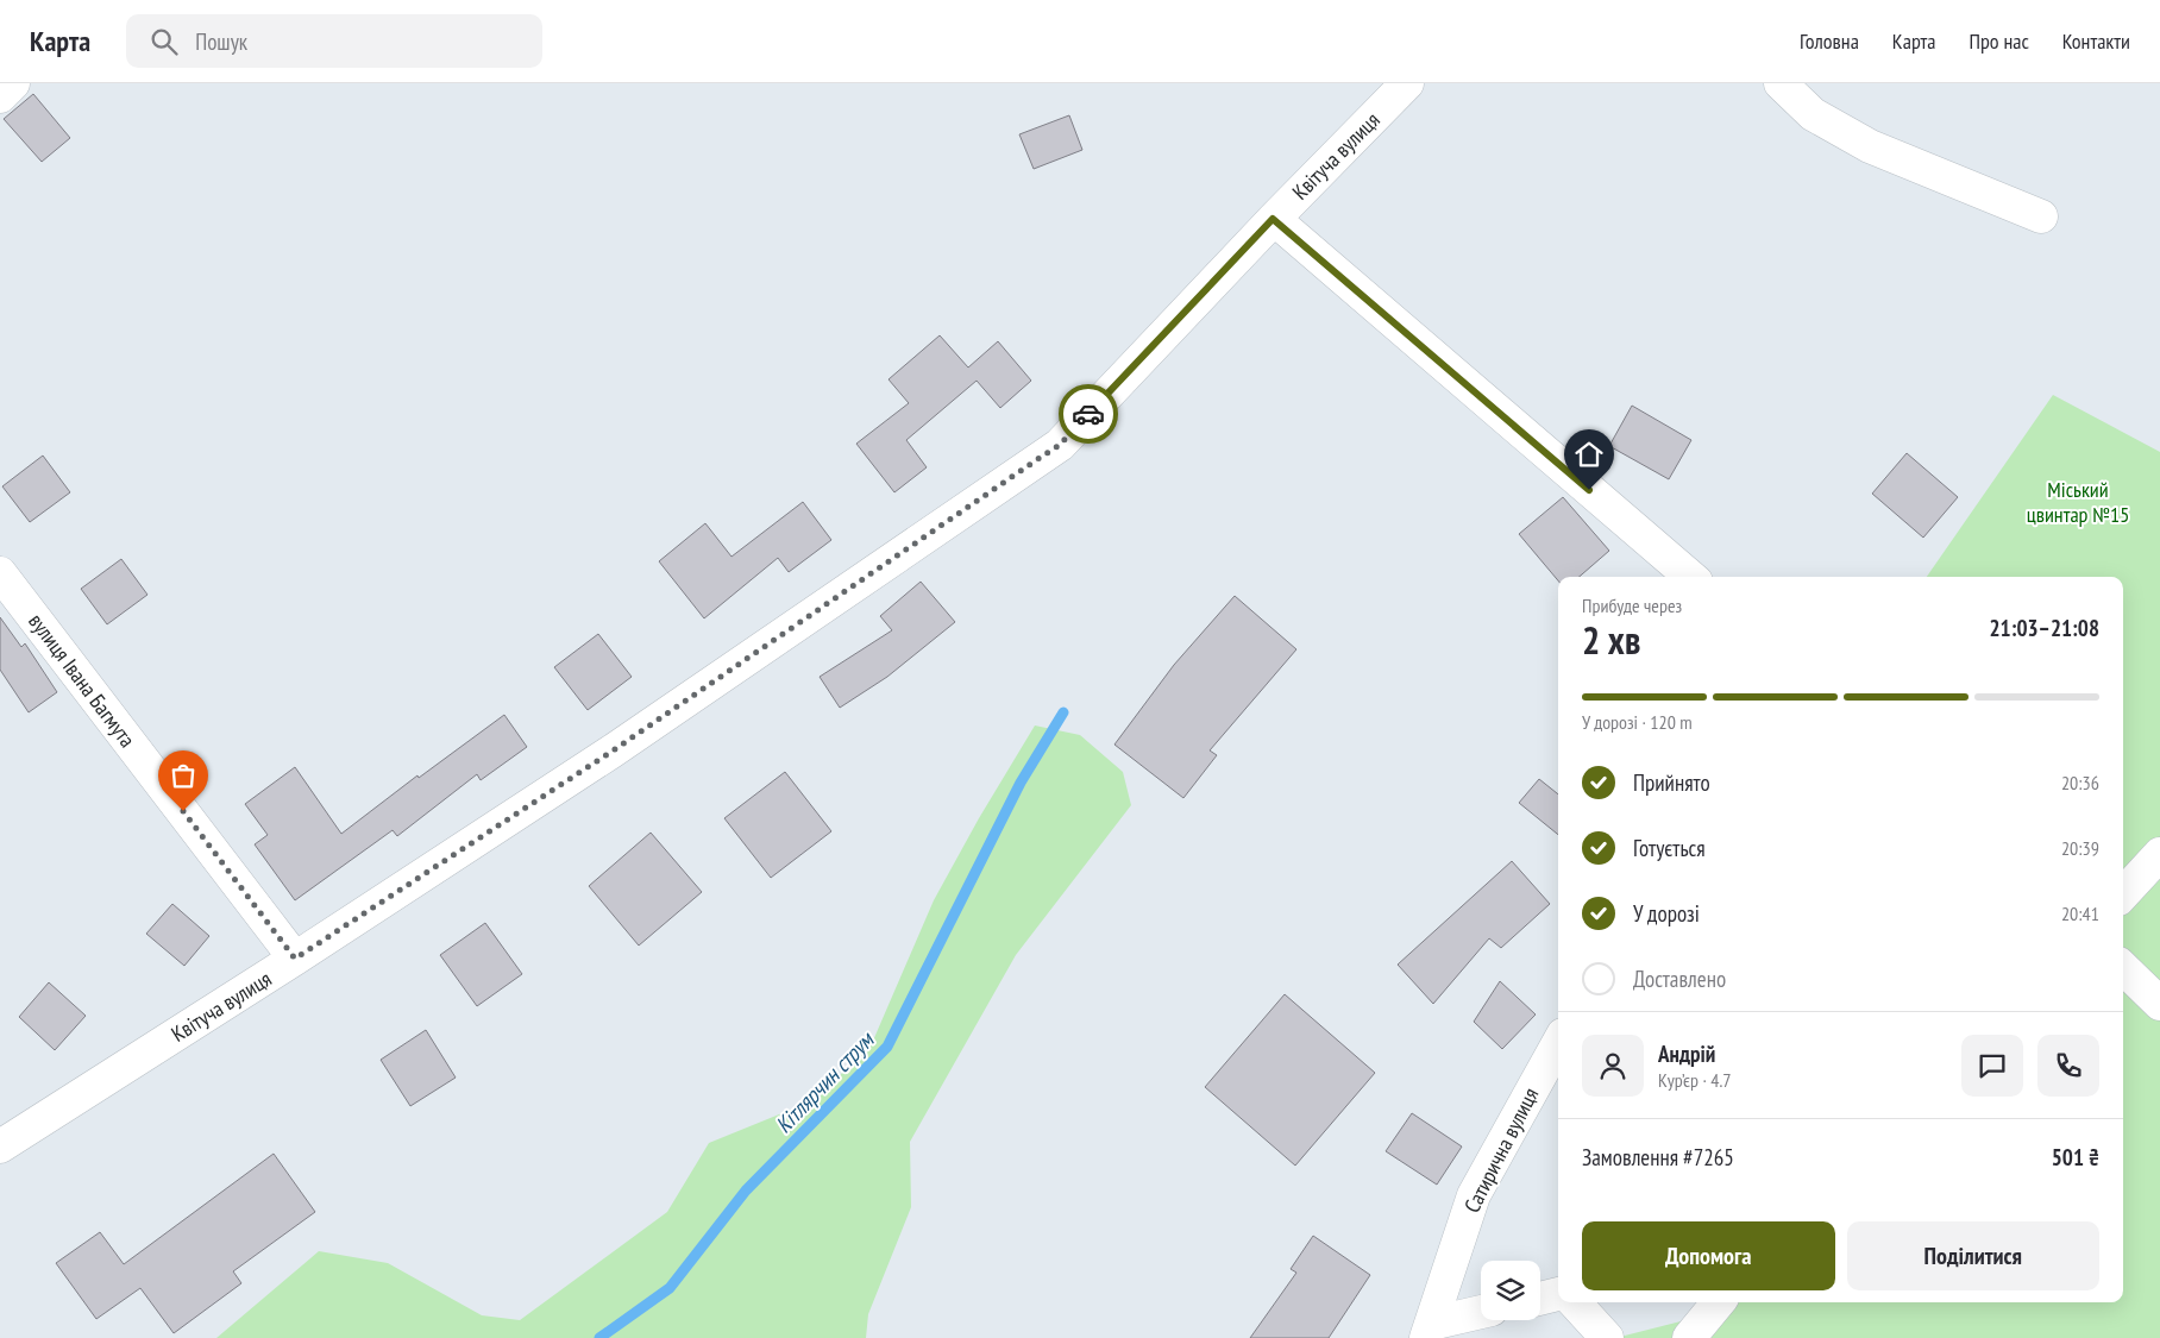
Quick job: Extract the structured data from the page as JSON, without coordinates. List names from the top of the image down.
{
  "streets": {
    "street": ["Квітуча вулиця", "вулиця Івана Багмута", "Сатирична вулиця"]
  },
  "crossings": [
    ["Квітуча вулиця", "вулиця Івана Багмута"]
  ],
  "water": ["Кітлярчин струм"],
  "parks": ["Міський цвинтар №15"],
  "page": {
    "header": "Карта",
    "search": "Пошук",
    "nav": [
      "Головна",
      "Карта",
      "Про нас",
      "Контакти"
    ],
    "heading": ["2 хв", "Прибуде через", "21:03–21:08"],
    "panel": [
      "Андрій",
      "Кур’єр · 4.7",
      "Замовлення #7265",
      "501 ₴"
    ],
    "bar": "У дорозі · 120 m",
    "list": [
      ["Прийнято", "20:36"],
      ["Готується", "20:39"],
      ["У дорозі", "20:41"],
      "Доставлено"
    ],
    "buttons": ["Допомога", "Поділитися"]
  }
}
